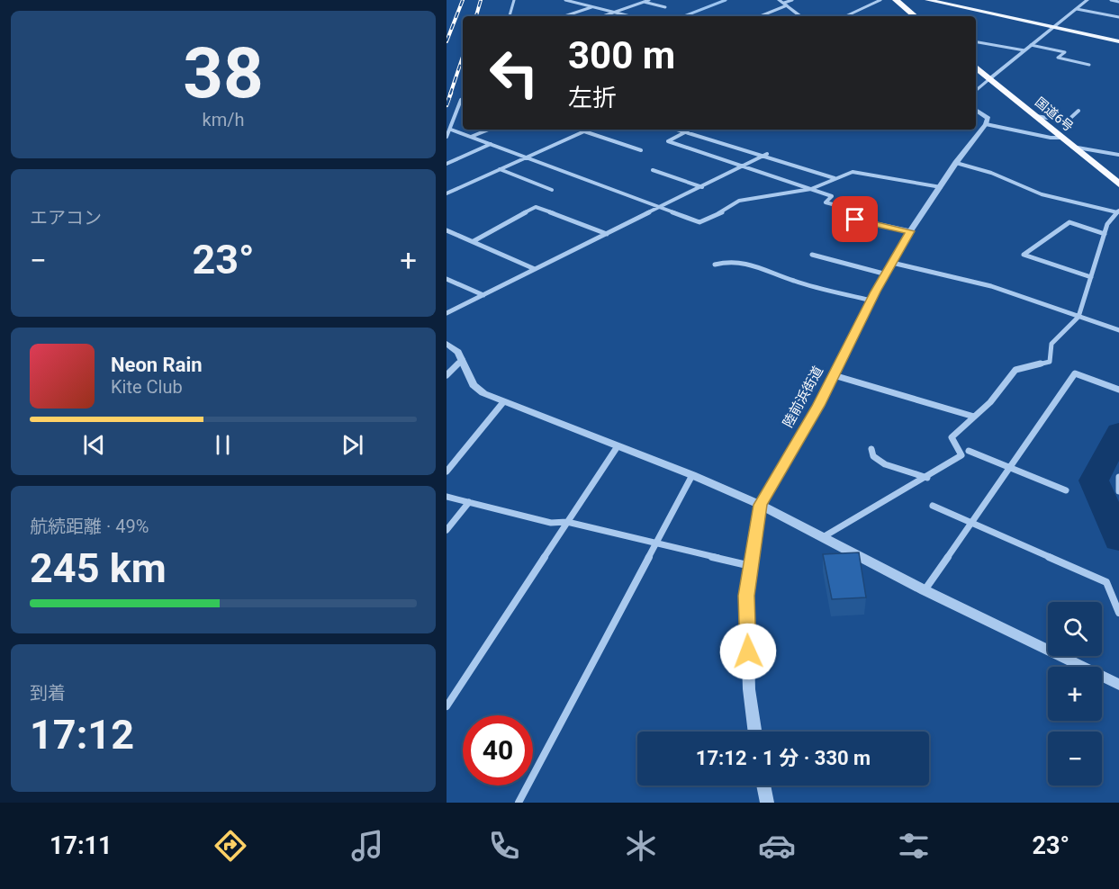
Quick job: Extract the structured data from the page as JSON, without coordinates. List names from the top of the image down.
{
  "streets": {
    "highway": ["国道6号"],
    "street": ["陸前浜街道"]
  },
  "page": {
    "tile": [
      ["38", "km/h"],
      "エアコン",
      ["航続距離 · 49%", "245 km"],
      ["到着", "17:12"]
    ],
    "turn": ["300 m", "左折"],
    "heat": ["−", "23°", "+"],
    "song": ["Neon Rain", "Kite Club"],
    "map_buttons": ["+", "−"],
    "limit": "40",
    "trip": "17:12 · 1 分 · 330 m",
    "tabs": ["17:11", "23°"]
  }
}
